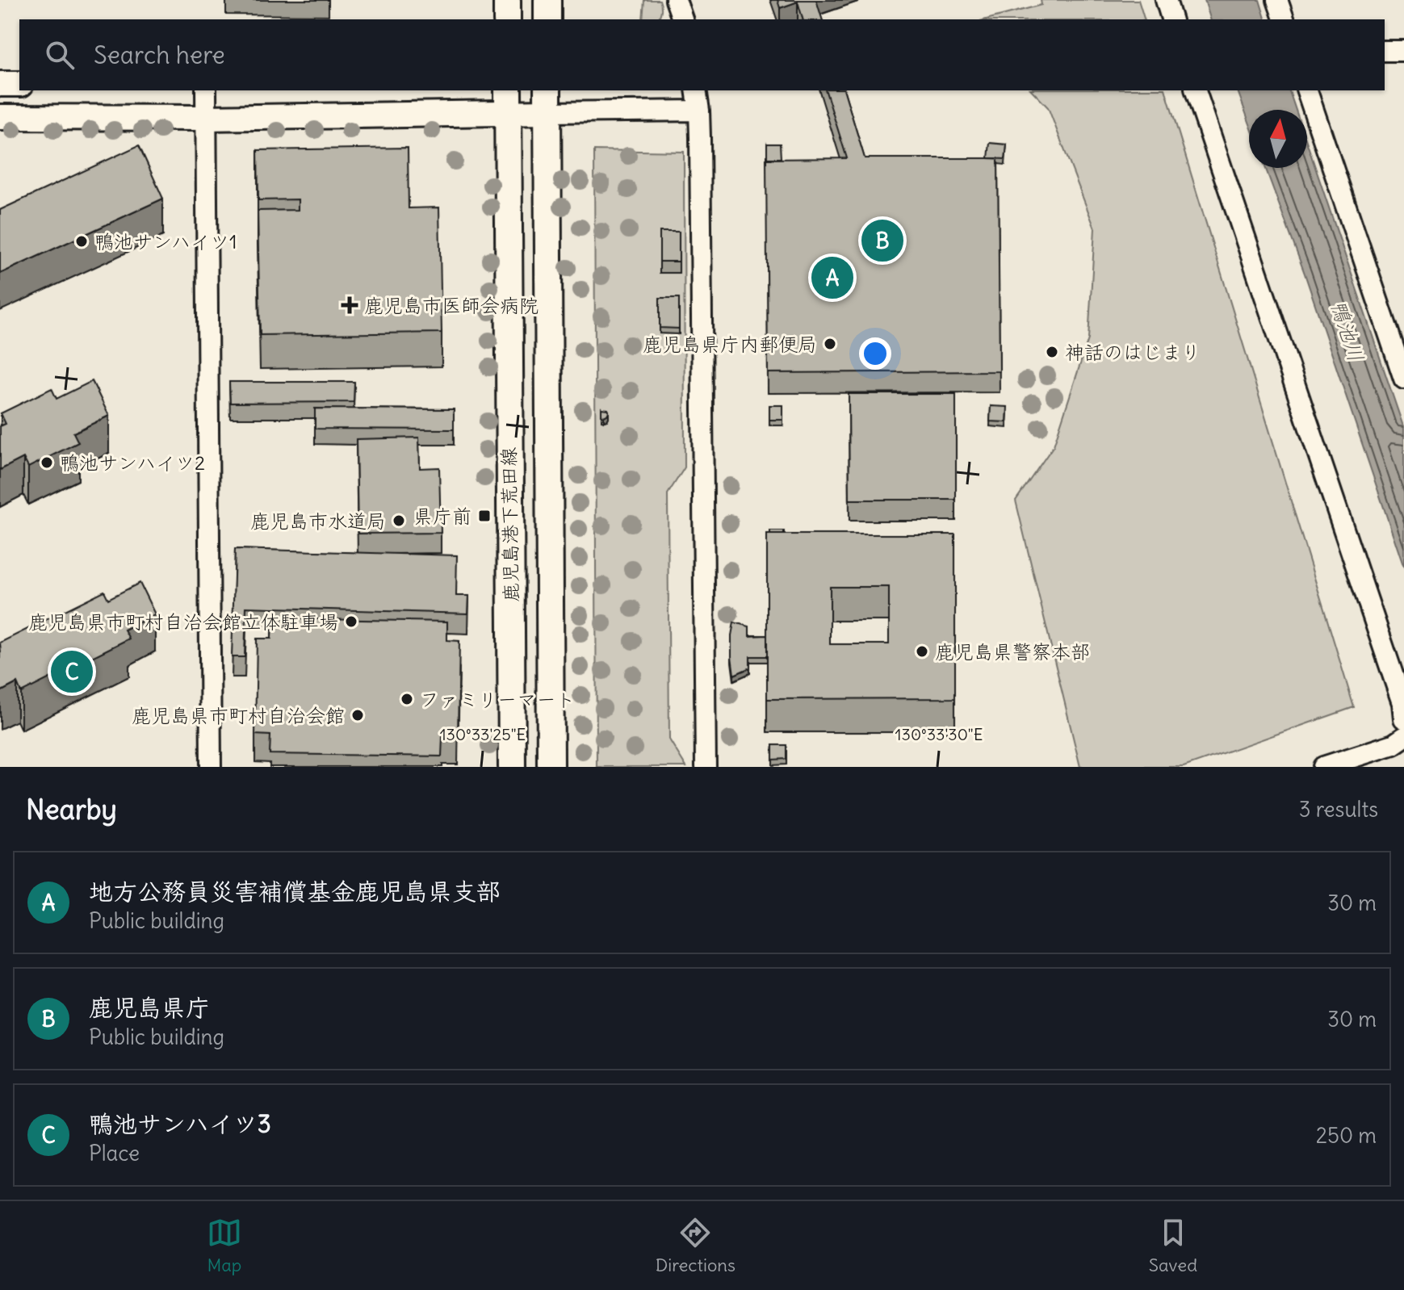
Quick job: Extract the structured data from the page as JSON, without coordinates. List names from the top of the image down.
{
  "streets": {
    "main road": ["鹿児島港下荒田線"]
  },
  "water": ["鴨池川"],
  "places": {
    "other": [
      "鴨池サンハイツ1",
      "鹿児島県庁内郵便局",
      "神話のはじまり",
      "鴨池サンハイツ2",
      "鹿児島市水道局",
      "鹿児島県市町村自治会館立体駐車場",
      "鹿児島県警察本部",
      "ファミリーマート",
      "鹿児島県市町村自治会館"
    ],
    "health": ["鹿児島市医師会病院"],
    "transit": ["県庁前"]
  },
  "north": "top",
  "page": {
    "search": "Search here",
    "pins": ["B", "A", "C"],
    "heading": ["Nearby", "3 results"],
    "list": [
      {
        "mark": "A",
        "name": "地方公務員災害補償基金鹿児島県支部",
        "note": "Public building",
        "value": "30 m"
      },
      {
        "mark": "B",
        "name": "鹿児島県庁",
        "note": "Public building",
        "value": "30 m"
      },
      {
        "mark": "C",
        "name": "鴨池サンハイツ3",
        "note": "Place",
        "value": "250 m"
      }
    ],
    "nav": ["Map", "Directions", "Saved"]
  },
  "coordinates": ["130°33'25\"E", "130°33'30\"E"]
}
